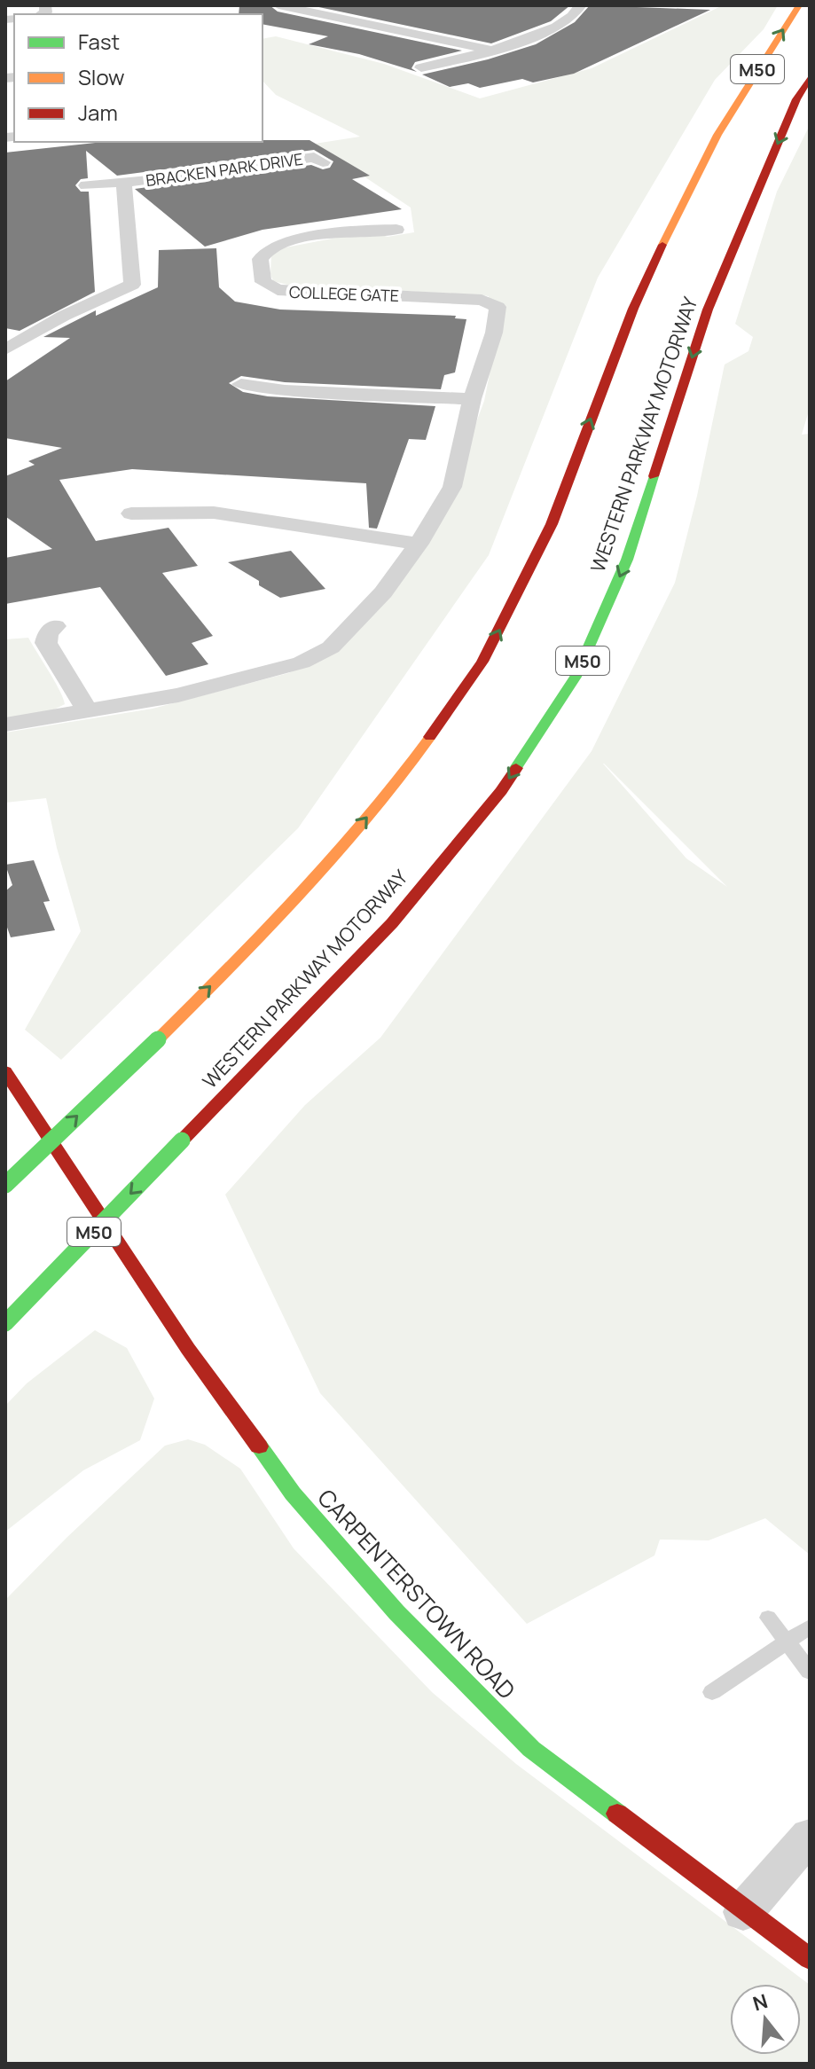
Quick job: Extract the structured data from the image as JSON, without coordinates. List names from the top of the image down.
{
  "streets": {
    "main road": ["M50", "WESTERN PARKWAY MOTORWAY", "CARPENTERSTOWN ROAD"],
    "street": ["BRACKEN PARK DRIVE", "COLLEGE GATE"]
  },
  "legend": ["Fast", "Slow", "Jam"],
  "north": "top"
}
